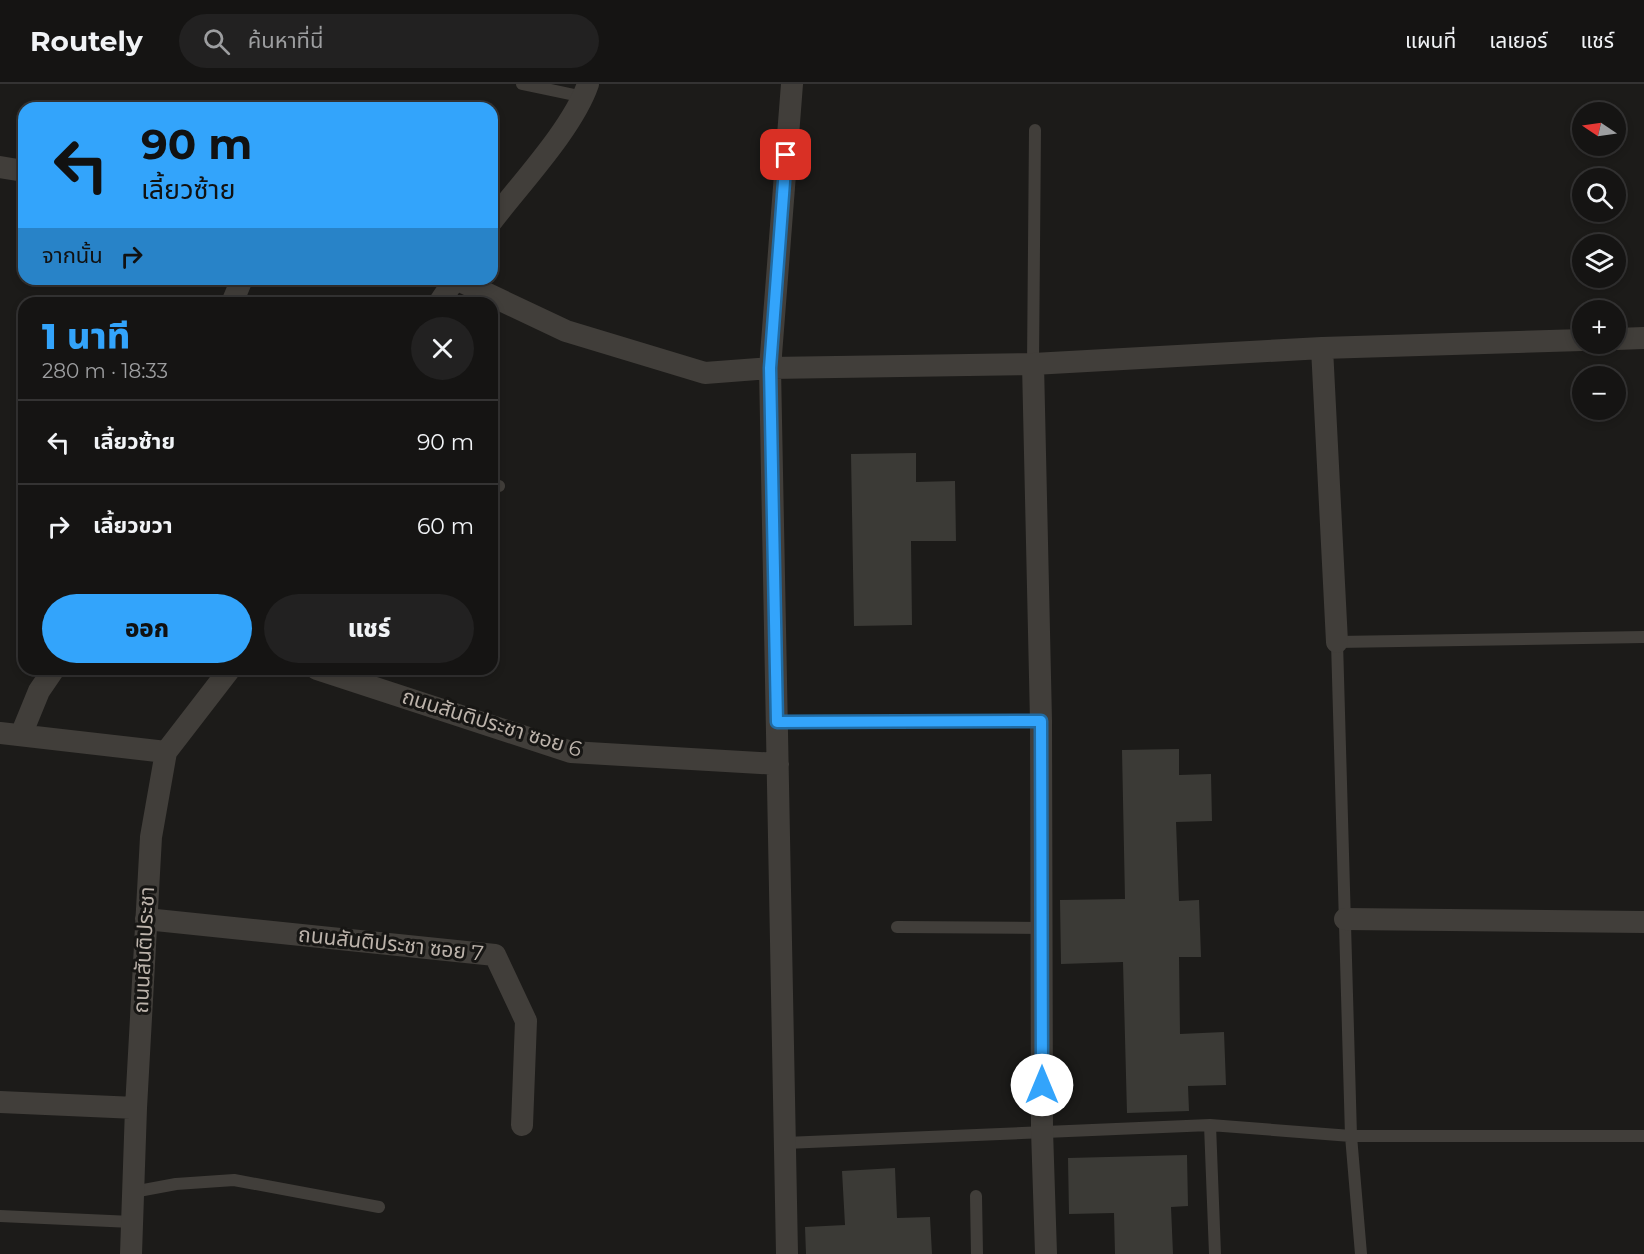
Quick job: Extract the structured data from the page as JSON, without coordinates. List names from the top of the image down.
{
  "streets": {
    "street": ["ถนนสันติประชา ซอย 6", "ถนนสันติประชา ซอย 7", "ถนนสันติประชา"]
  },
  "crossings": [
    ["ถนนสันติประชา ซอย 7", "ถนนสันติประชา"]
  ],
  "north": "left",
  "page": {
    "header": "Routely",
    "search": "ค้นหาที่นี่",
    "nav": ["แผนที่", "เลเยอร์", "แชร์"],
    "map_buttons": ["+", "−"],
    "turn": ["90 m", "เลี้ยวซ้าย"],
    "then": "จากนั้น",
    "heading": ["1 นาที", "280 m · 18:33"],
    "list": [
      {
        "name": "เลี้ยวซ้าย",
        "value": "90 m"
      },
      {
        "name": "เลี้ยวขวา",
        "value": "60 m"
      }
    ],
    "buttons": ["ออก", "แชร์"]
  }
}
